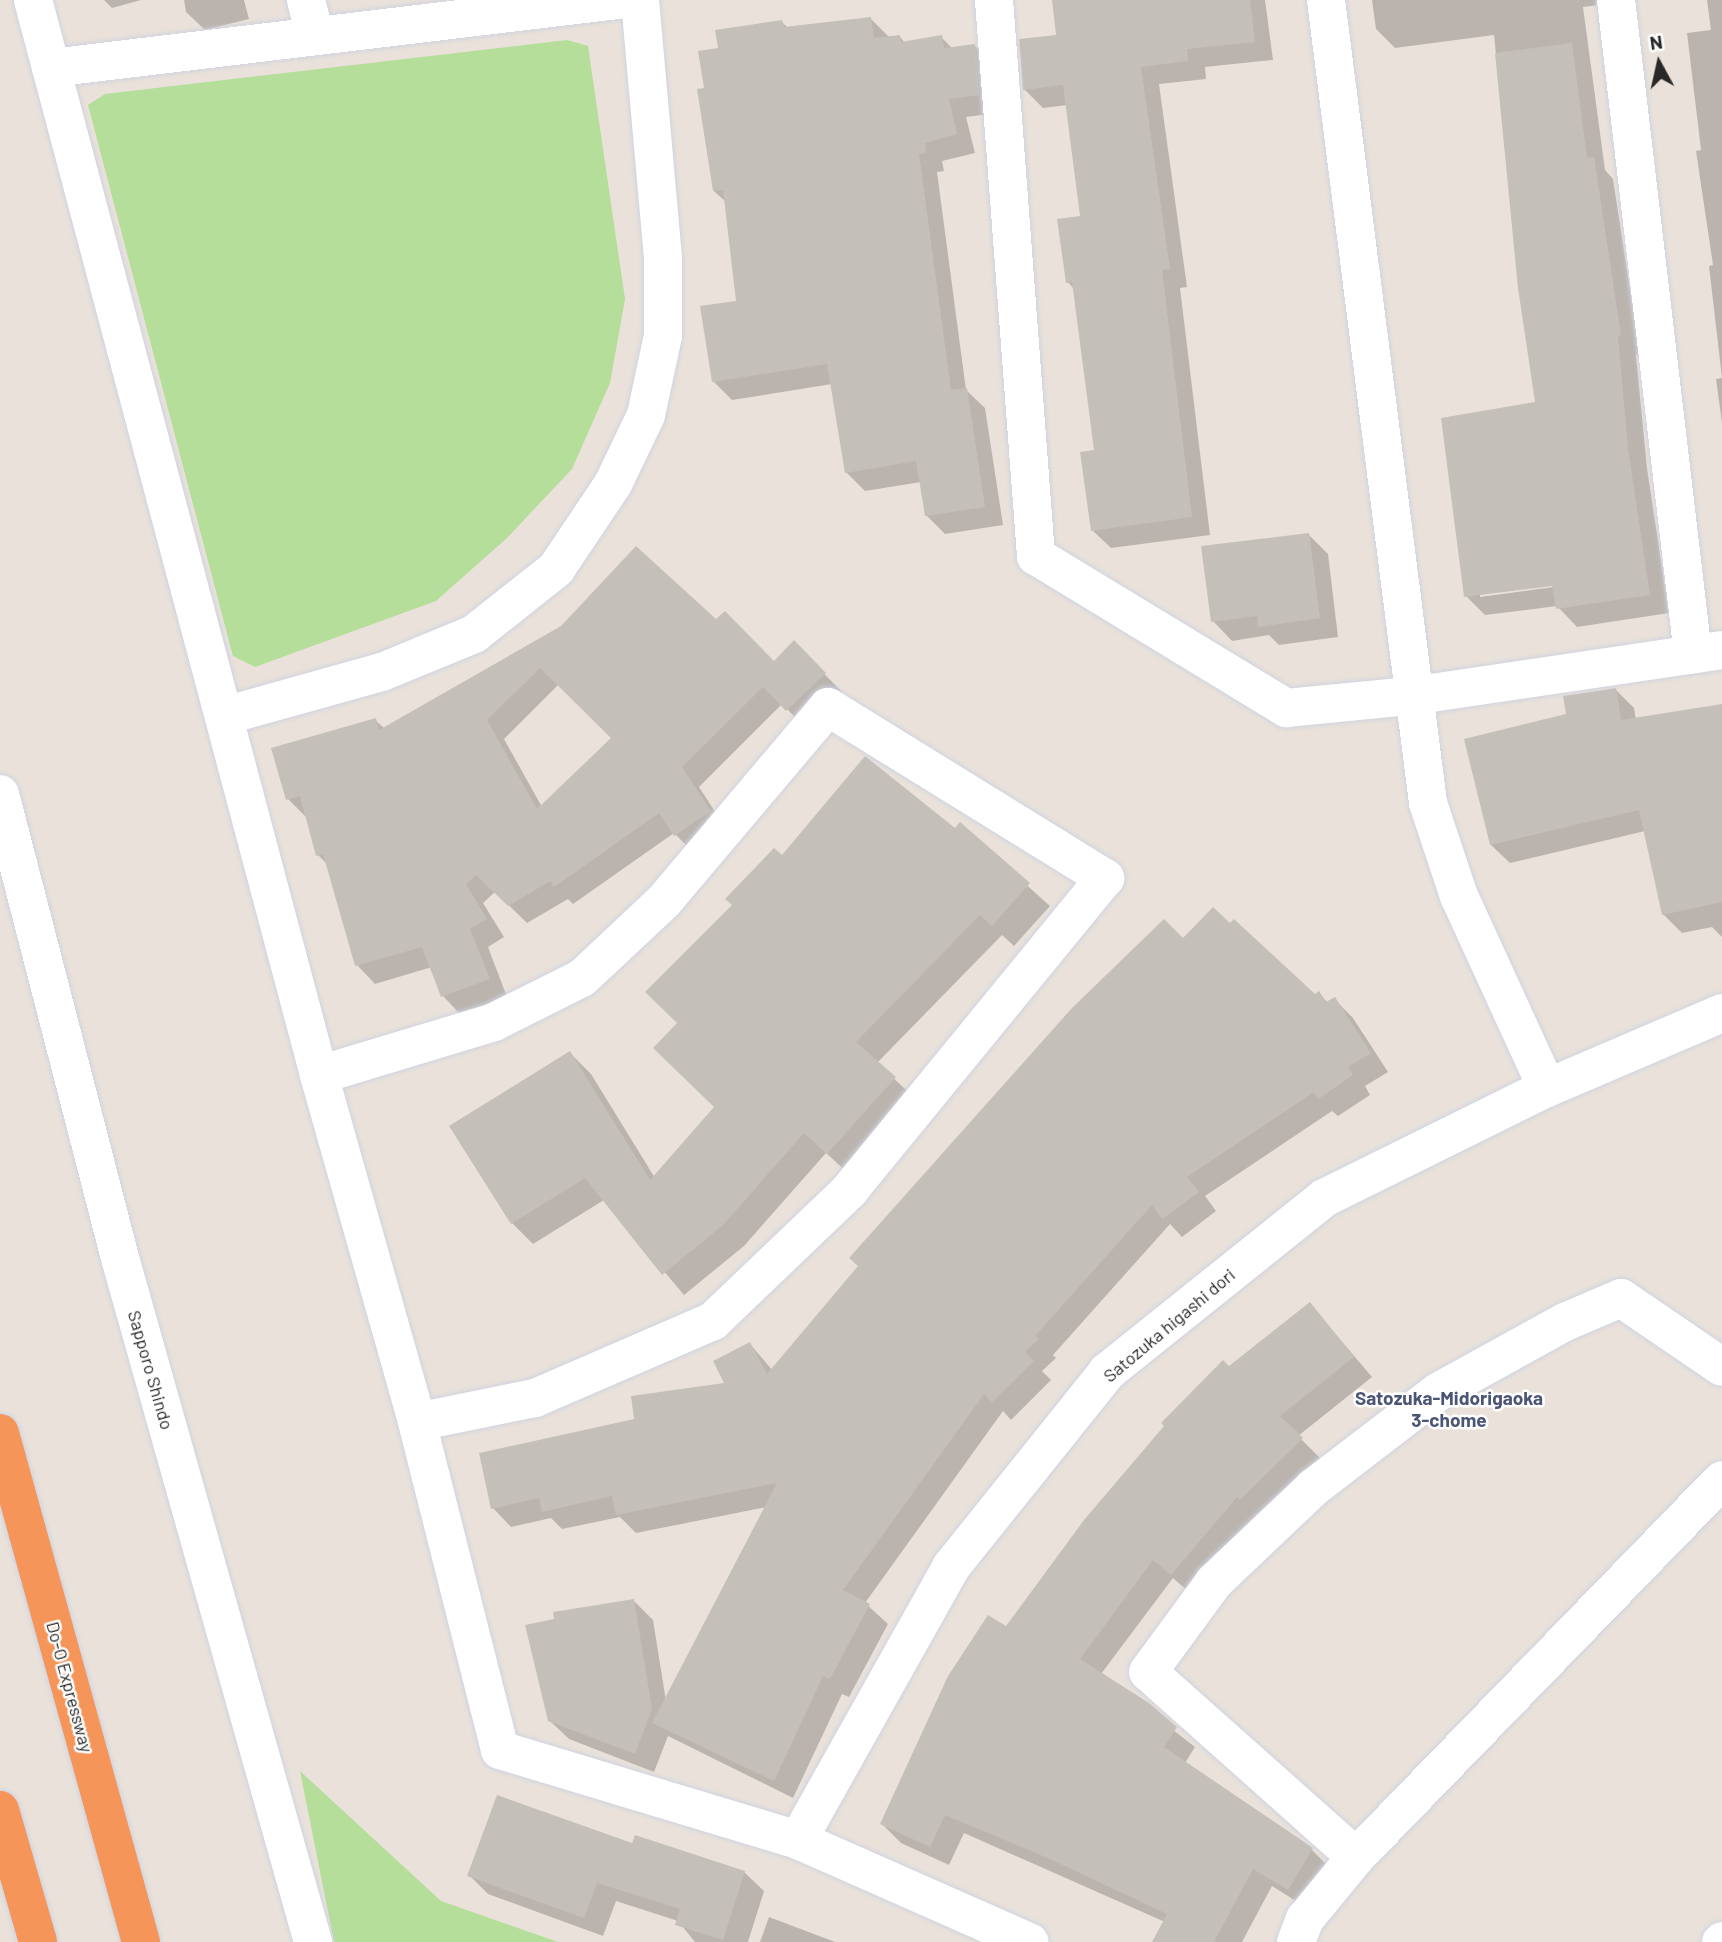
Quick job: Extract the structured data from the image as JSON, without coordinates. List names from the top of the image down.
{
  "streets": {
    "highway": ["Do-O Expressway"],
    "street": ["Satozuka higashi dori", "Sapporo Shindo"]
  },
  "districts": ["Satozuka-Midorigaoka 3-chome"],
  "north": "top"
}
